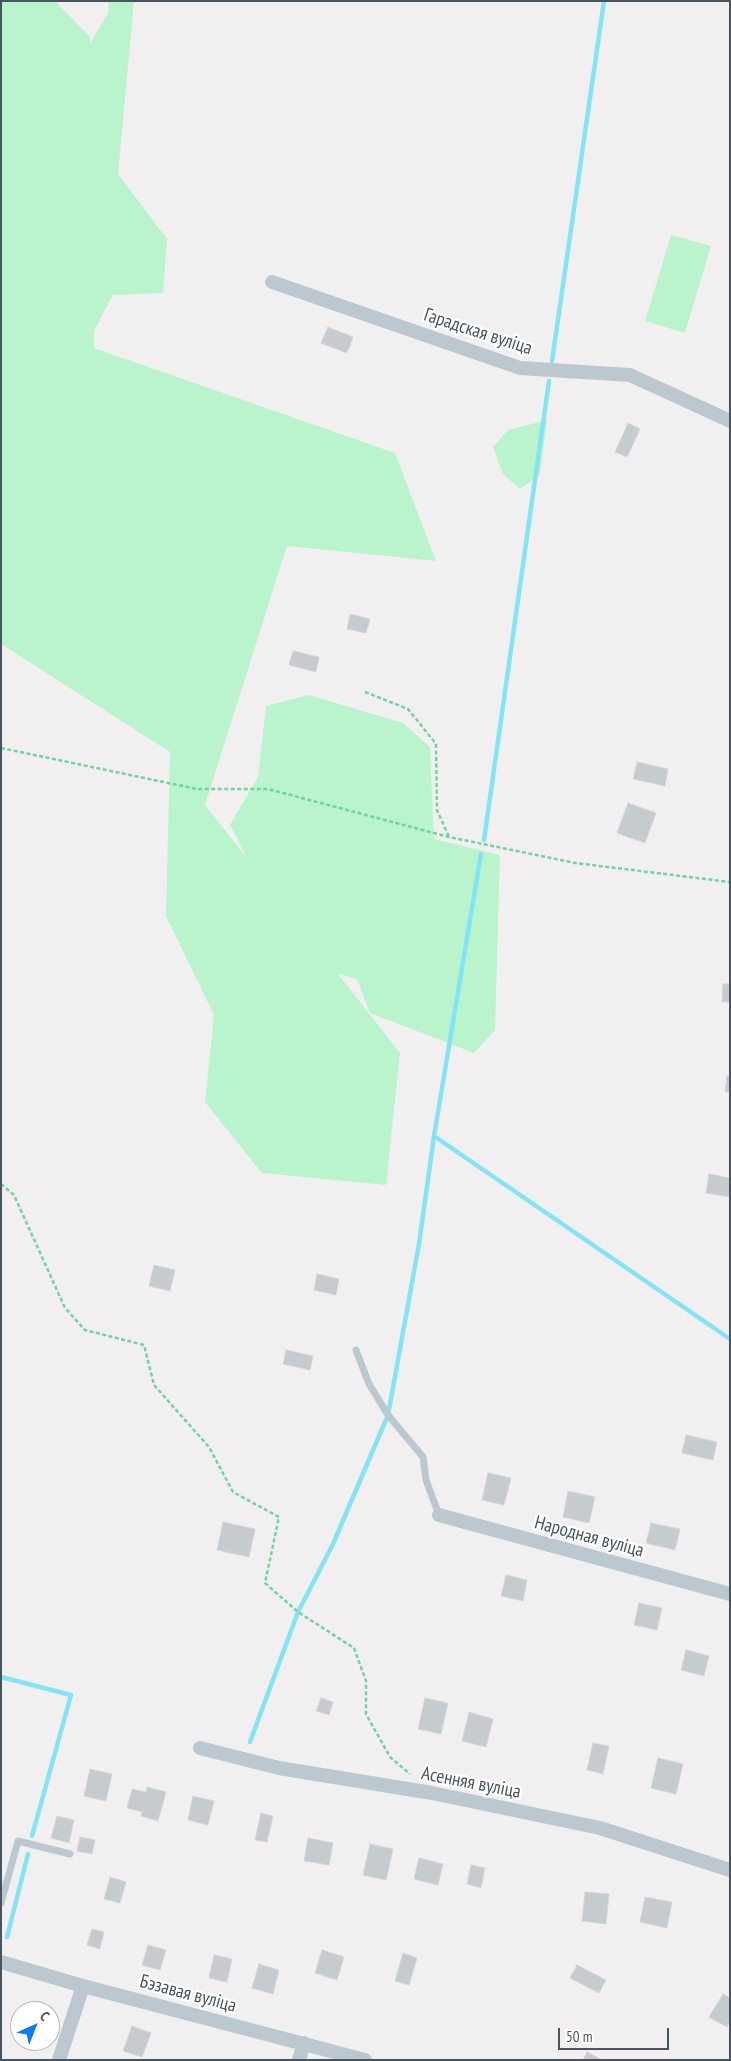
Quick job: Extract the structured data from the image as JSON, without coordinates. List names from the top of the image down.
{
  "streets": {
    "street": [
      "Гарадская вуліца",
      "Народная вуліца",
      "Асенняя вуліца",
      "Бэзавая вуліца"
    ]
  },
  "scale_bar": "50 m",
  "north": "top right"
}
